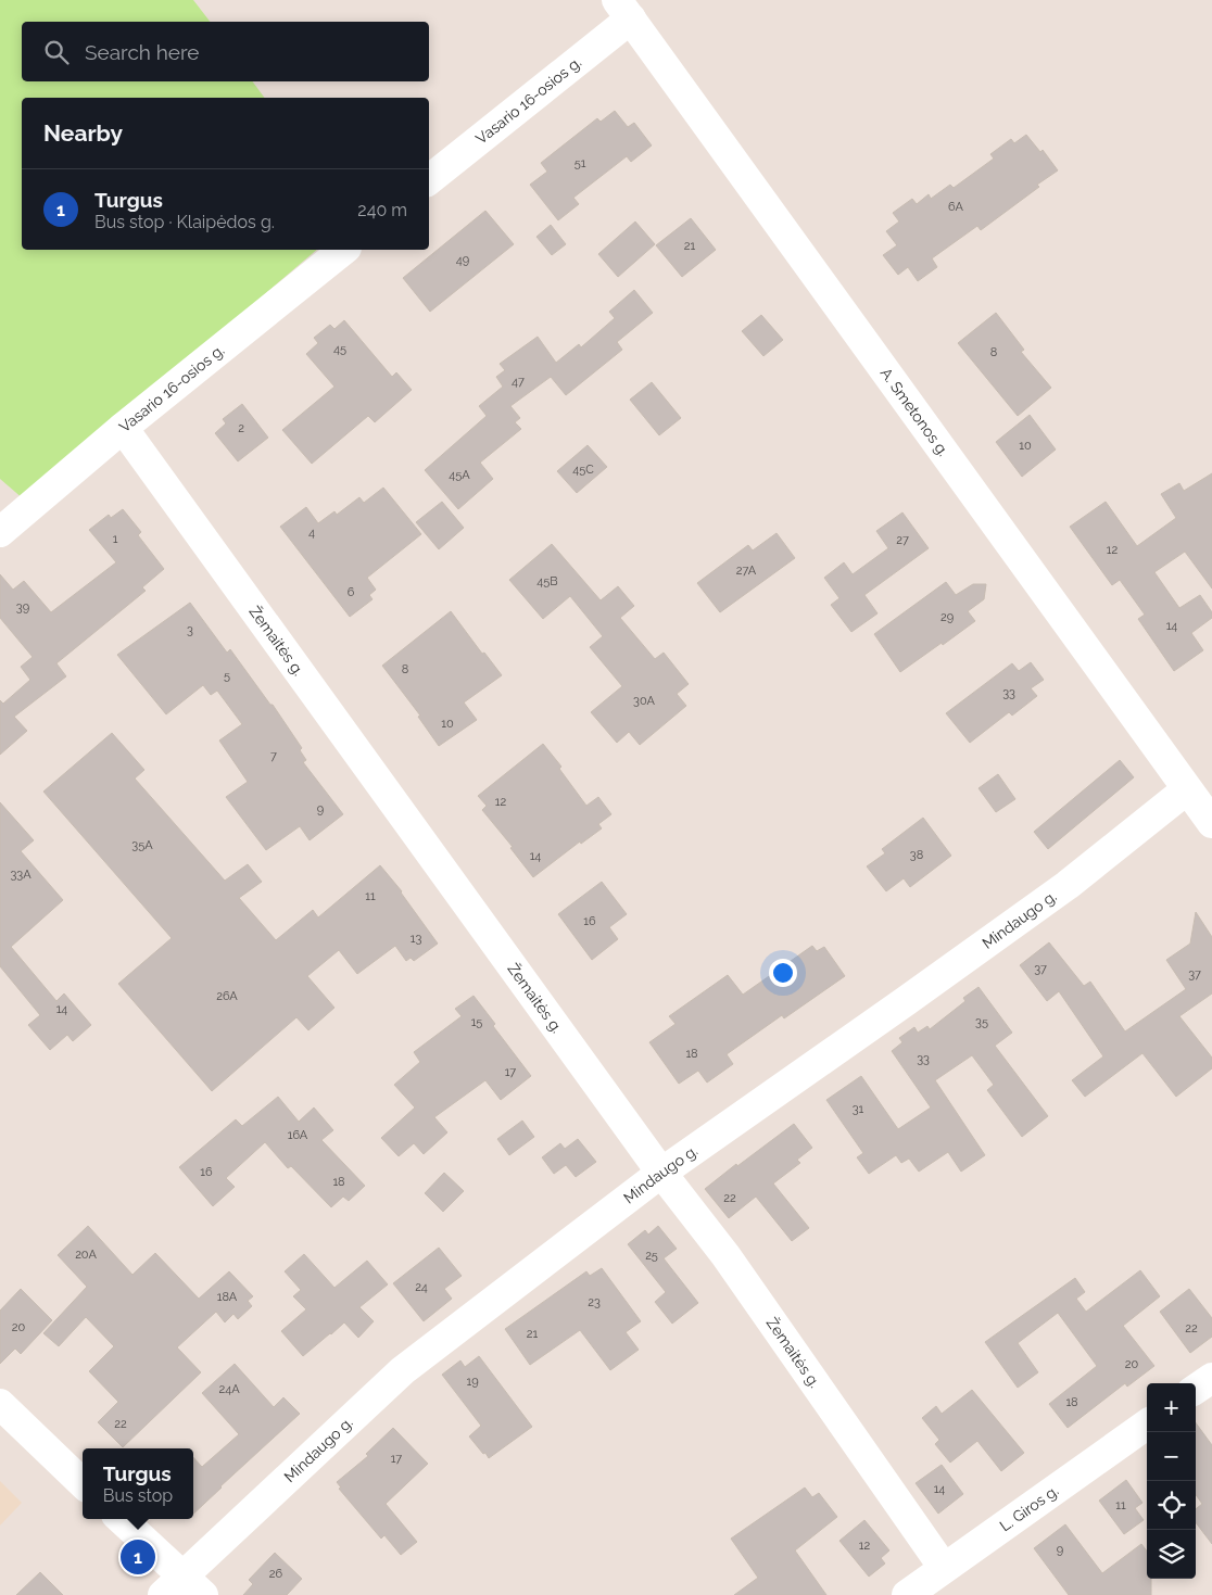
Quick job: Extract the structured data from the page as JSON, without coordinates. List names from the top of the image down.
{
  "streets": {
    "street": [
      "Vasario 16-osios g.",
      "A. Smetonos g.",
      "Žemaitės g.",
      "Mindaugo g.",
      "L. Giros g."
    ]
  },
  "crossings": [
    ["Vasario 16-osios g.", "A. Smetonos g."],
    ["Vasario 16-osios g.", "Žemaitės g."],
    ["A. Smetonos g.", "Mindaugo g."],
    ["Žemaitės g.", "Mindaugo g."],
    ["Žemaitės g.", "L. Giros g."]
  ],
  "house_numbers": [
    "51",
    "6A",
    "21",
    "49",
    "45",
    "8",
    "47",
    "2",
    "10",
    "45C",
    "45A",
    "4",
    "1",
    "27",
    "12",
    "27A",
    "45B",
    "6",
    "39",
    "29",
    "14",
    "3",
    "8",
    "5",
    "33",
    "30A",
    "10",
    "7",
    "12",
    "9",
    "35A",
    "38",
    "14",
    "33A",
    "11",
    "16",
    "13",
    "37",
    "37",
    "26A",
    "14",
    "15",
    "35",
    "18",
    "33",
    "17",
    "31",
    "16A",
    "16",
    "18",
    "22",
    "20A",
    "25",
    "24",
    "18A",
    "23",
    "20",
    "22",
    "21",
    "20",
    "19",
    "24A",
    "18",
    "22",
    "17",
    "14",
    "11",
    "12",
    "9",
    "26"
  ],
  "page": {
    "search": "Search here",
    "heading": "Nearby",
    "list": [
      {
        "mark": "1",
        "name": "Turgus",
        "note": "Bus stop · Klaipėdos g.",
        "value": "240 m"
      }
    ],
    "map_buttons": ["+", "−"],
    "popup": ["Turgus", "Bus stop"],
    "pins": "1"
  }
}
